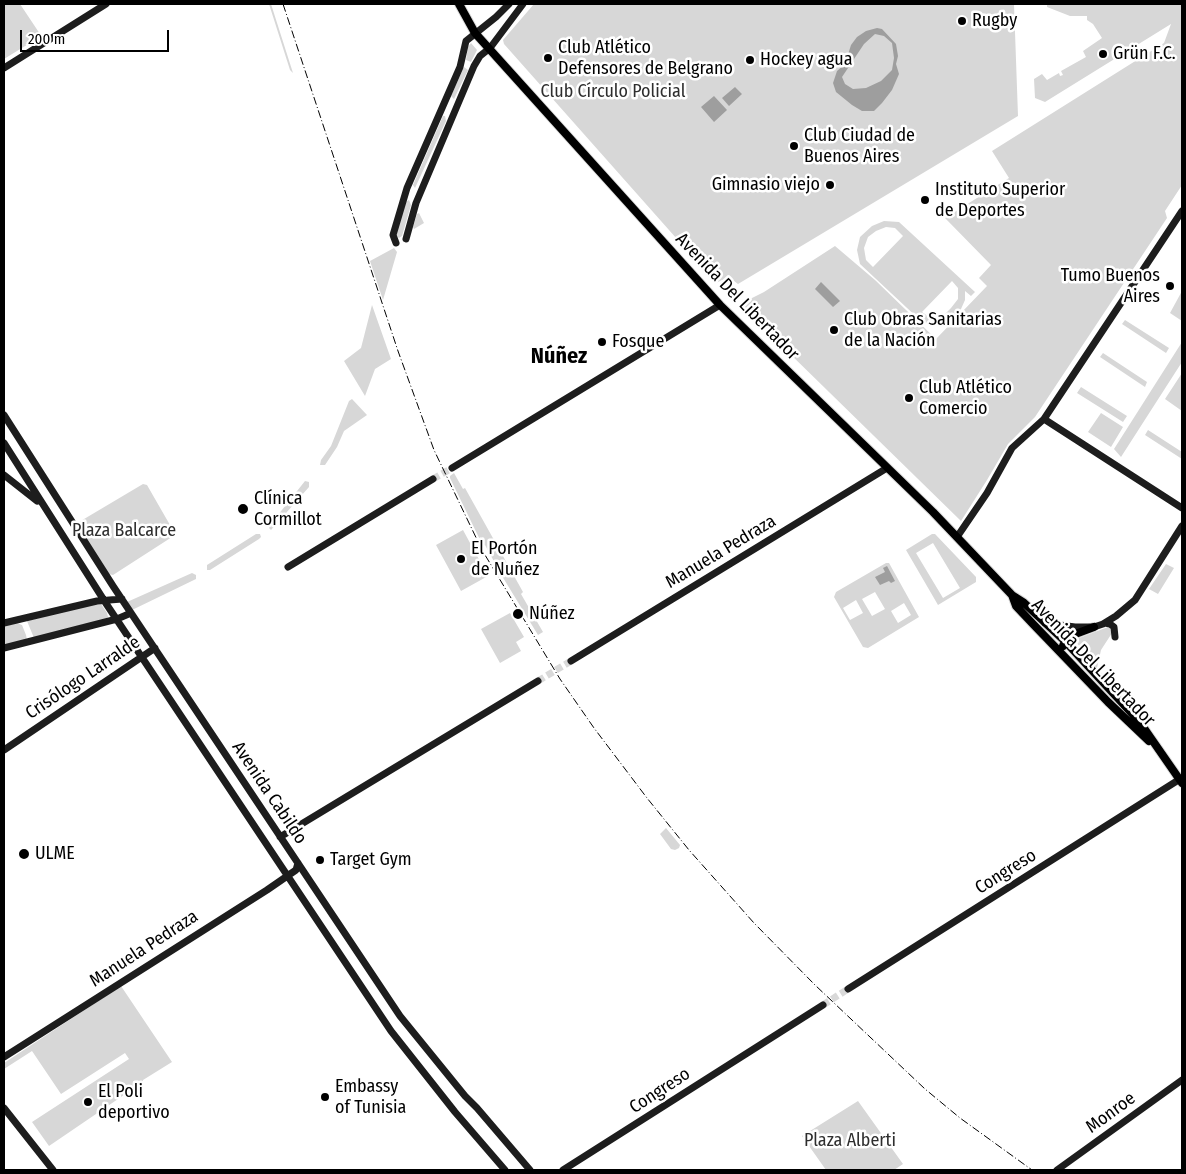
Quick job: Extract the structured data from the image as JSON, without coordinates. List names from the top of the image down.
{
  "streets": {
    "main road": ["Avenida Del Libertador"],
    "street": [
      "Manuela Pedraza",
      "Crisólogo Larralde",
      "Avenida Cabildo",
      "Congreso",
      "Monroe"
    ]
  },
  "crossings": [
    ["Avenida Del Libertador", "Manuela Pedraza"],
    ["Avenida Del Libertador", "Congreso"],
    ["Manuela Pedraza", "Avenida Cabildo"],
    ["Crisólogo Larralde", "Avenida Cabildo"]
  ],
  "districts": ["Núñez"],
  "parks": ["Club Círculo Policial", "Plaza Balcarce", "Plaza Alberti"],
  "places": [
    "Rugby",
    "Grün F.C.",
    "Club Atlético Defensores de Belgrano",
    "Hockey agua",
    "Club Ciudad de Buenos Aires",
    "Gimnasio viejo",
    "Instituto Superior de Deportes",
    "Tumo Buenos Aires",
    "Club Obras Sanitarias de la Nación",
    "Fosque",
    "Club Atlético Comercio",
    "Clínica Cormillot",
    "El Portón de Nuñez",
    "Núñez",
    "ULME",
    "Target Gym",
    "Embassy of Tunisia",
    "El Poli deportivo"
  ],
  "scale_bar": "200 m"
}
